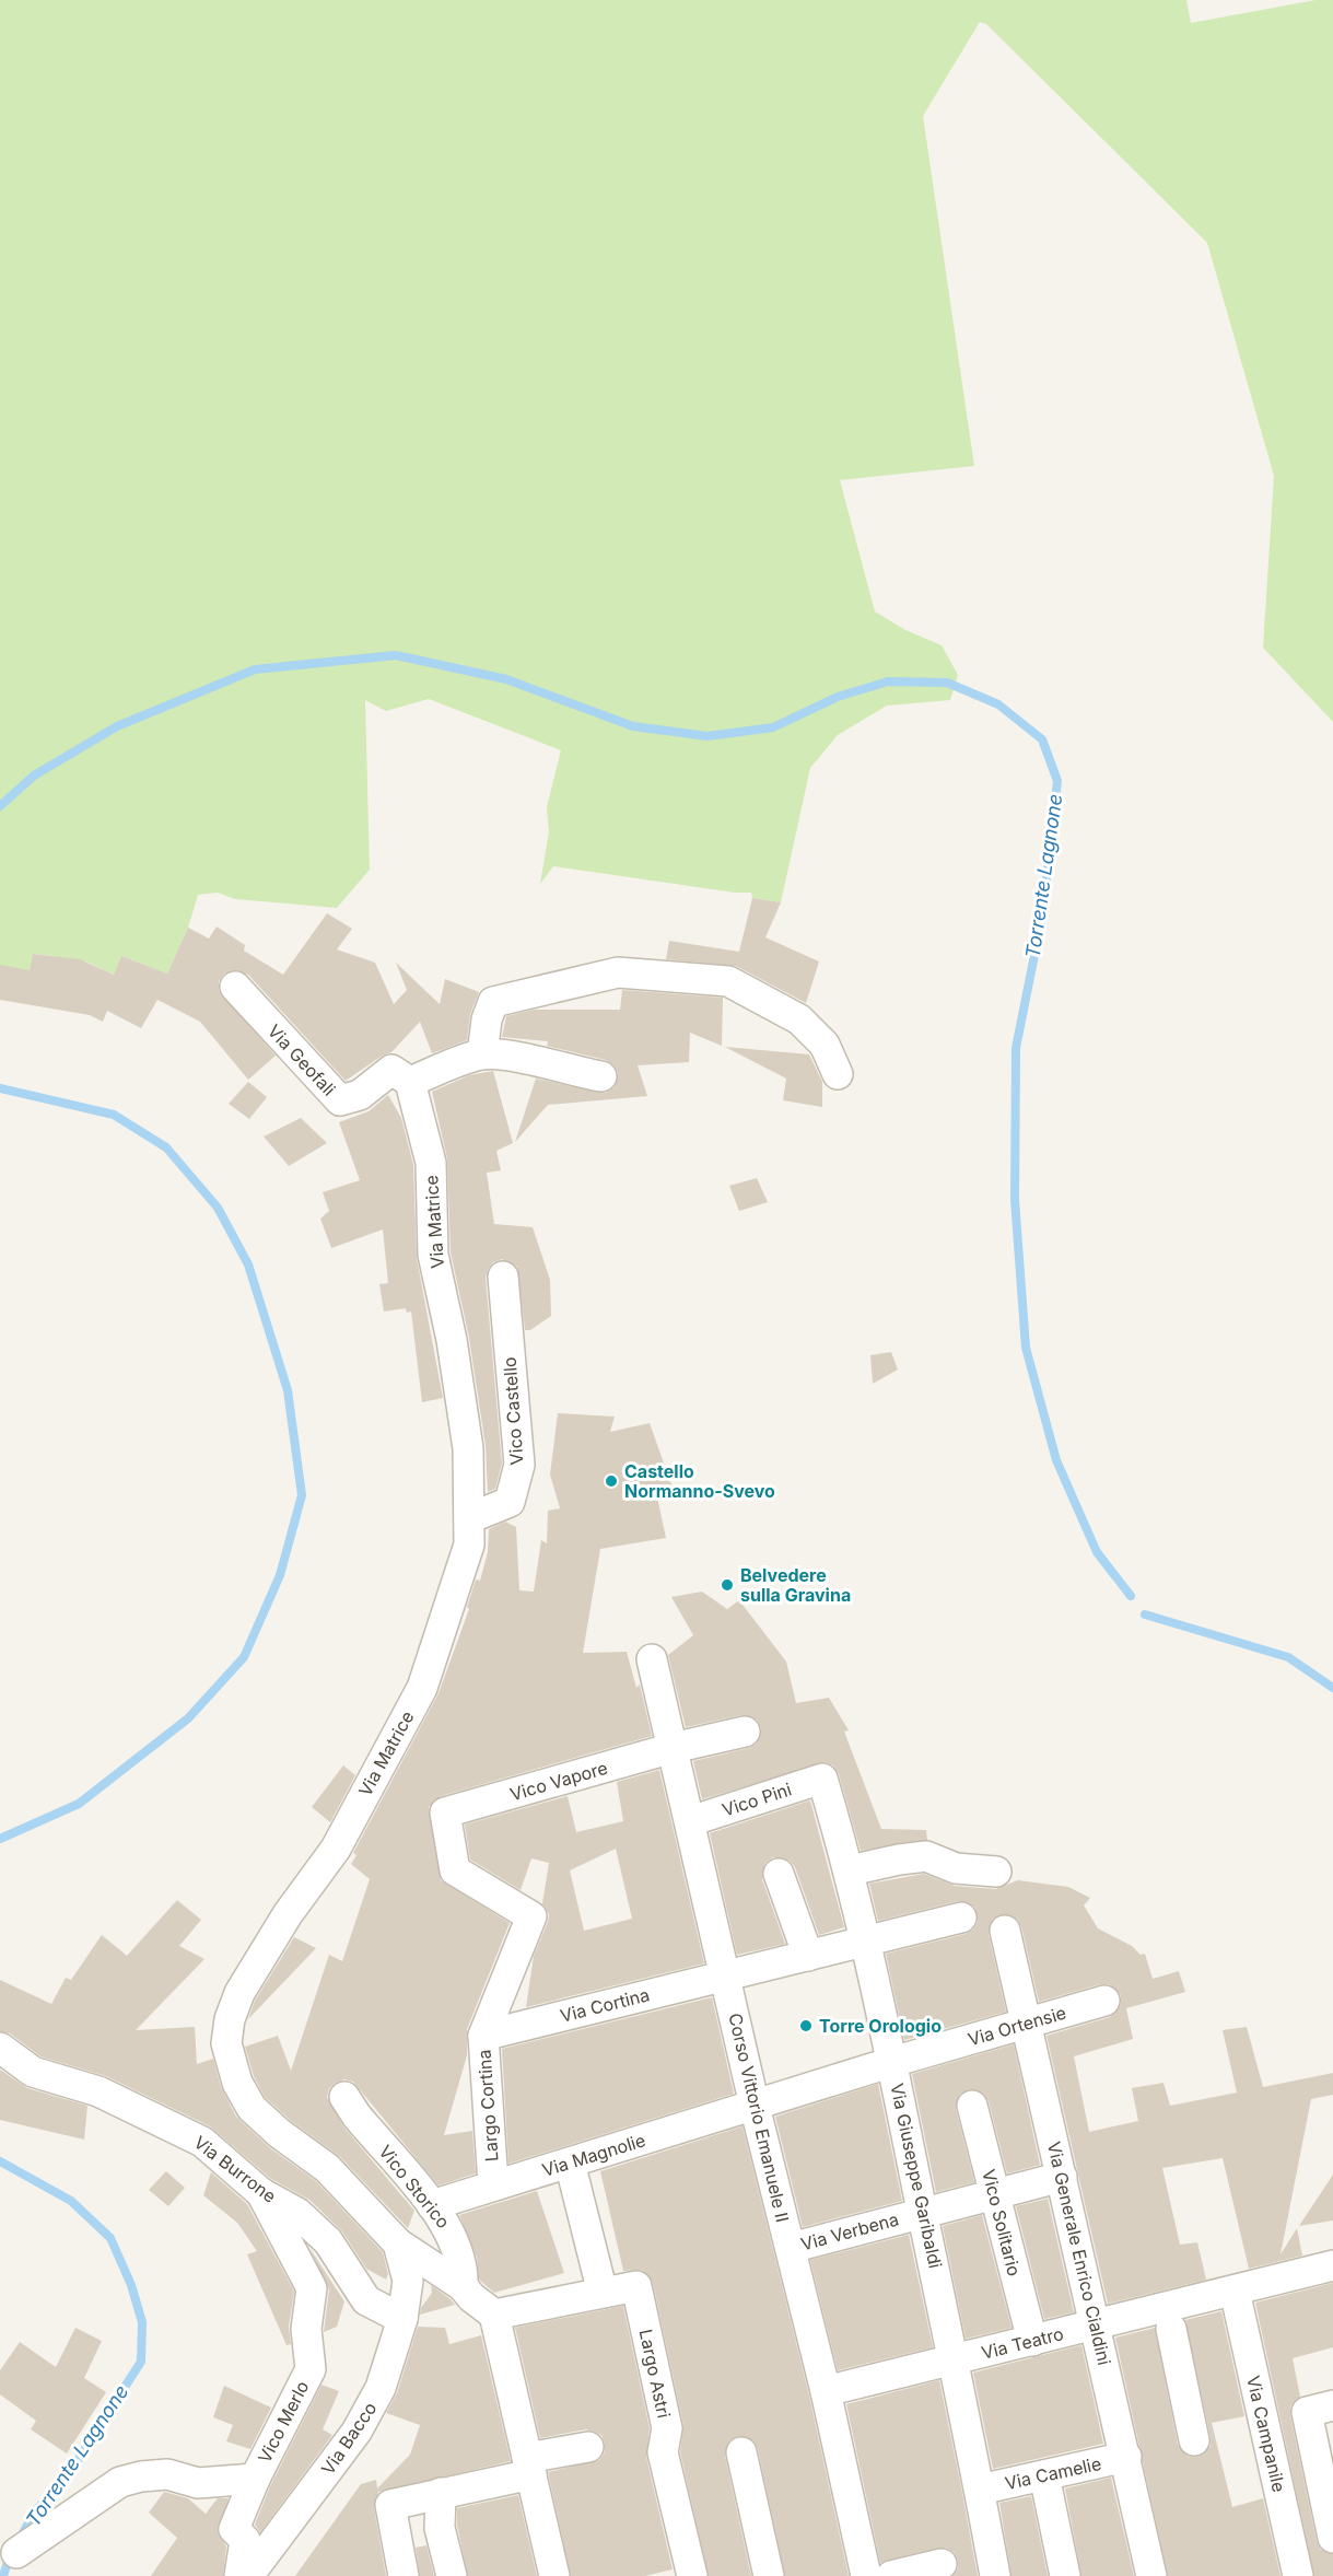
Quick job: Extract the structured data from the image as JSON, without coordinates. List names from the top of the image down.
{
  "streets": {
    "street": [
      "Via Geofali",
      "Via Matrice",
      "Vico Castello",
      "Vico Vapore",
      "Vico Pini",
      "Via Cortina",
      "Via Ortensie",
      "Largo Cortina",
      "Corso Vittorio Emanuele II",
      "Via Magnolie",
      "Via Burrone",
      "Via Giuseppe Garibaldi",
      "Vico Storico",
      "Vico Solitario",
      "Via Verbena",
      "Via Generale Enrico Cialdini",
      "Via Teatro",
      "Largo Astri",
      "Vico Merlo",
      "Via Campanile",
      "Via Bacco",
      "Via Camelie"
    ]
  },
  "crossings": [
    ["Via Geofali", "Via Matrice"],
    ["Via Matrice", "Vico Castello"],
    ["Via Matrice", "Vico Storico"],
    ["Via Matrice", "Via Bacco"],
    ["Vico Vapore", "Largo Cortina"],
    ["Vico Vapore", "Corso Vittorio Emanuele II"],
    ["Vico Pini", "Corso Vittorio Emanuele II"],
    ["Vico Pini", "Via Giuseppe Garibaldi"],
    ["Via Cortina", "Largo Cortina"],
    ["Via Cortina", "Corso Vittorio Emanuele II"],
    ["Via Cortina", "Via Giuseppe Garibaldi"],
    ["Via Ortensie", "Corso Vittorio Emanuele II"],
    ["Via Ortensie", "Via Magnolie"],
    ["Via Ortensie", "Via Giuseppe Garibaldi"],
    ["Via Ortensie", "Via Generale Enrico Cialdini"],
    ["Largo Cortina", "Via Magnolie"],
    ["Corso Vittorio Emanuele II", "Via Magnolie"],
    ["Corso Vittorio Emanuele II", "Via Verbena"],
    ["Corso Vittorio Emanuele II", "Via Teatro"],
    ["Via Magnolie", "Vico Storico"],
    ["Via Burrone", "Vico Merlo"],
    ["Via Burrone", "Via Bacco"],
    ["Via Giuseppe Garibaldi", "Via Verbena"],
    ["Via Giuseppe Garibaldi", "Via Teatro"],
    ["Via Giuseppe Garibaldi", "Via Camelie"],
    ["Vico Solitario", "Via Verbena"],
    ["Vico Solitario", "Via Teatro"],
    ["Via Verbena", "Via Generale Enrico Cialdini"],
    ["Via Generale Enrico Cialdini", "Via Teatro"],
    ["Via Generale Enrico Cialdini", "Via Camelie"],
    ["Via Teatro", "Via Campanile"]
  ],
  "water": ["Torrente Lagnone"],
  "places": ["Castello Normanno-Svevo", "Belvedere sulla Gravina", "Torre Orologio"]
}
